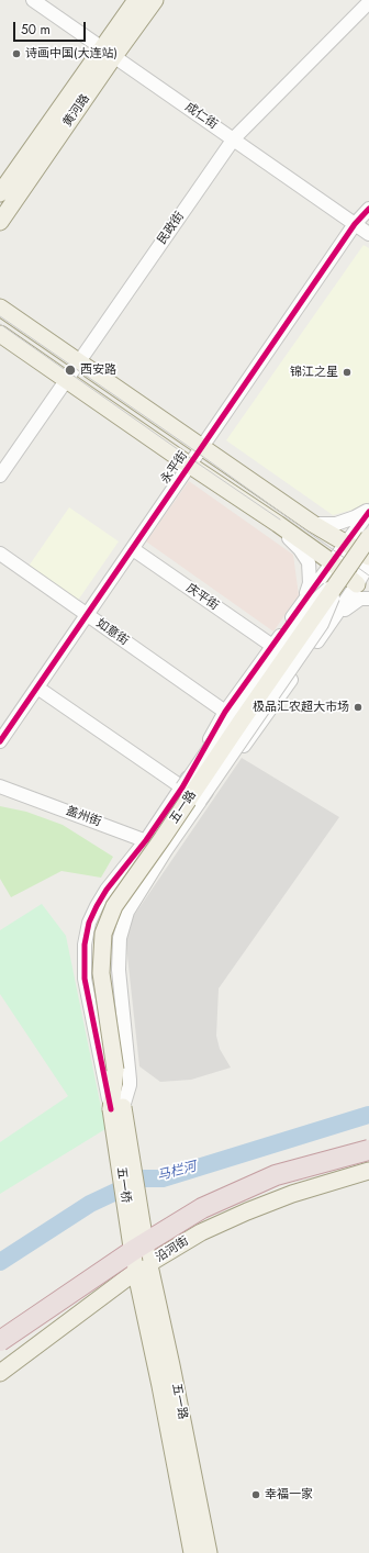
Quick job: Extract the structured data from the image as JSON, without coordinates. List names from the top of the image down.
{
  "streets": {
    "main road": [
      "黄河路",
      "五一路",
      "五一桥",
      "沿河街"
    ],
    "street": [
      "成仁街",
      "民政街",
      "永平街",
      "庆平街",
      "如意街",
      "盖州街"
    ]
  },
  "crossings": [
    ["黄河路", "成仁街"],
    ["成仁街", "民政街"],
    ["成仁街", "永平街"],
    ["永平街", "庆平街"],
    ["永平街", "如意街"],
    ["五一路", "五一桥"],
    ["五一路", "沿河街"],
    ["五一桥", "沿河街"]
  ],
  "water": ["马栏河"],
  "places": [
    "诗画中国(大连站)",
    "西安路",
    "锦江之星",
    "极品汇农超大市场",
    "幸福一家"
  ],
  "scale_bar": "50 m"
}
